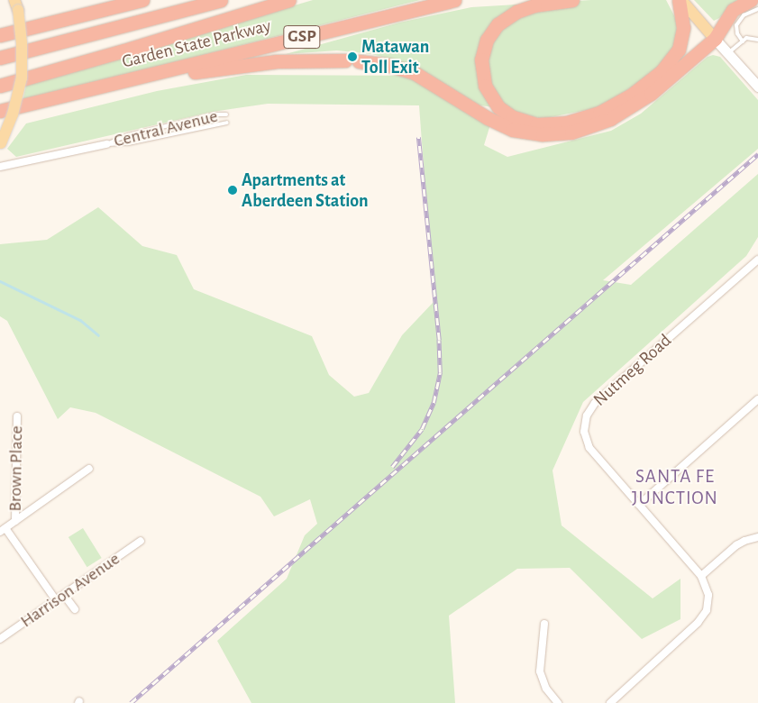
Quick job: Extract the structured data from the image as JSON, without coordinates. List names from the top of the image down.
{
  "streets": {
    "highway": ["GSP", "Garden State Parkway"],
    "street": [
      "Central Avenue",
      "Nutmeg Road",
      "Brown Place",
      "Harrison Avenue"
    ]
  },
  "districts": ["SANTA FE JUNCTION"],
  "places": ["Matawan Toll Exit", "Apartments at Aberdeen Station"]
}
